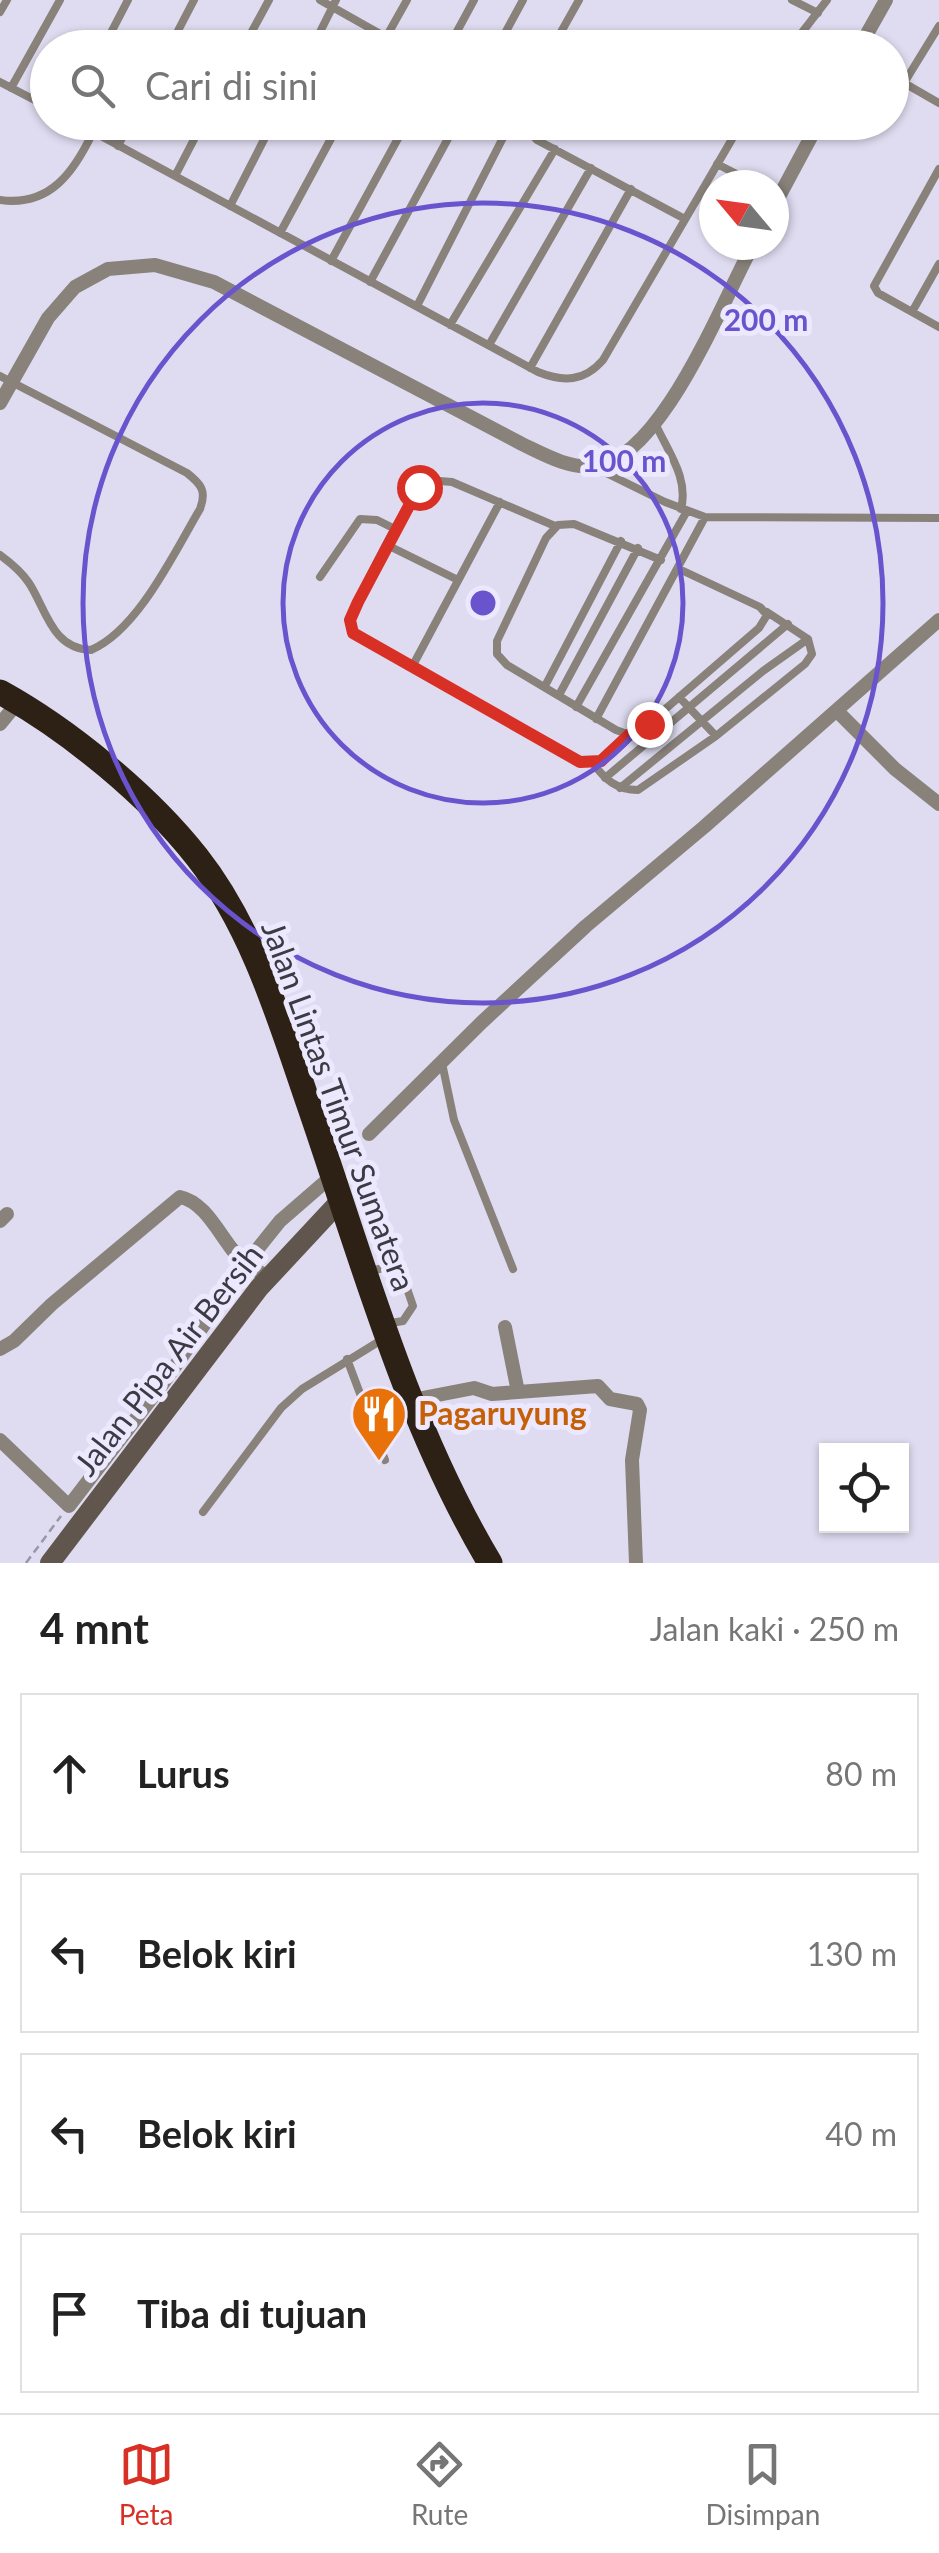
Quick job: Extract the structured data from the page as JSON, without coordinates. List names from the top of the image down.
{
  "streets": {
    "highway": ["Jalan Lintas Timur Sumatera"],
    "street": ["Jalan Pipa Air Bersih"]
  },
  "crossings": [
    ["Jalan Lintas Timur Sumatera", "Jalan Pipa Air Bersih"]
  ],
  "places": {
    "restaurant": ["Pagaruyung"]
  },
  "north": "top left",
  "page": {
    "search": "Cari di sini",
    "heading": ["4 mnt", "Jalan kaki · 250 m"],
    "list": [
      ["Lurus", "80 m"],
      ["Belok kiri", "130 m"],
      ["Belok kiri", "40 m"],
      "Tiba di tujuan"
    ],
    "nav": ["Peta", "Rute", "Disimpan"]
  },
  "rings": ["200 m", "100 m"]
}
